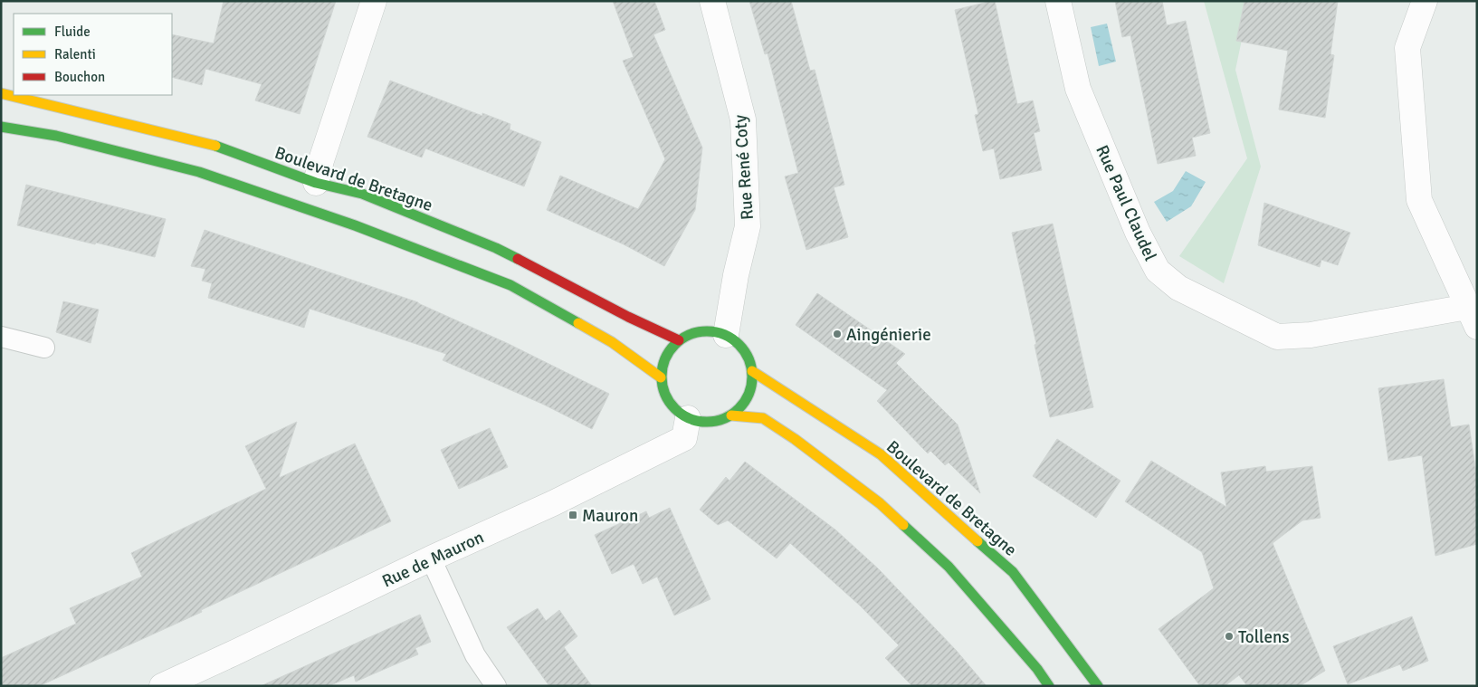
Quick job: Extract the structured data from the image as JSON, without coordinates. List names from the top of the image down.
{
  "streets": {
    "main road": ["Boulevard de Bretagne"],
    "street": ["Rue René Coty", "Rue Paul Claudel", "Rue de Mauron"]
  },
  "crossings": [
    ["Rue René Coty", "Boulevard de Bretagne"],
    ["Rue René Coty", "Rue de Mauron"],
    ["Boulevard de Bretagne", "Rue de Mauron"]
  ],
  "places": {
    "other": ["Aingénierie", "Tollens"],
    "transit": ["Mauron"]
  },
  "legend": ["Fluide", "Ralenti", "Bouchon"]
}
